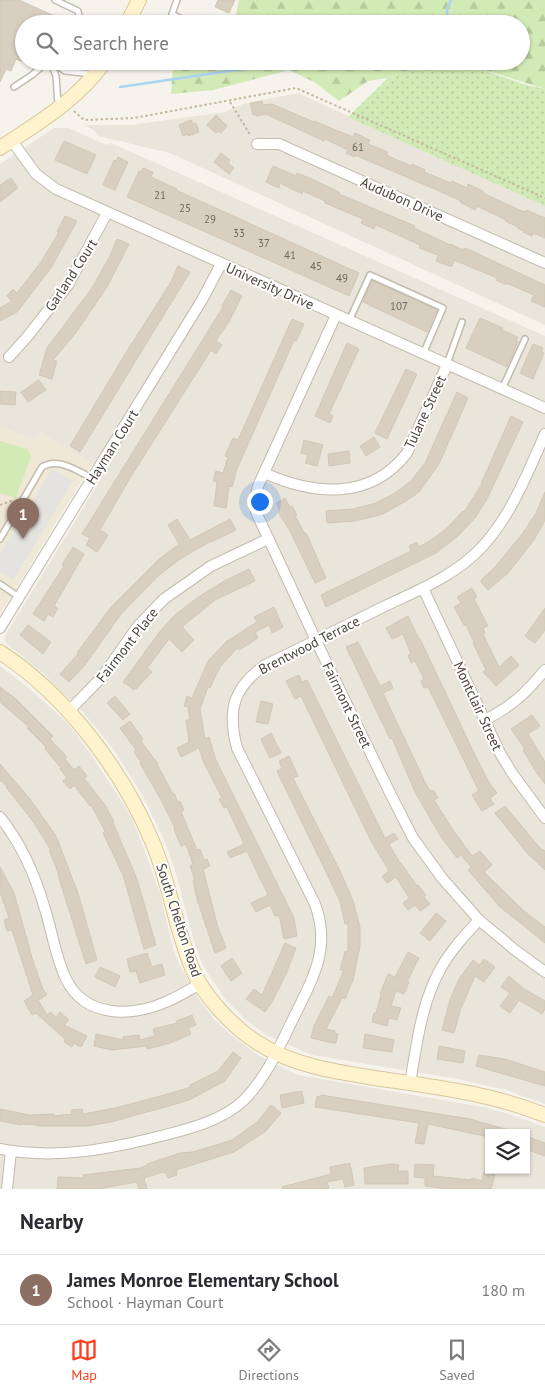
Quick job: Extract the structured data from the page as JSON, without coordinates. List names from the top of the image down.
{
  "streets": {
    "main road": ["South Chelton Road"],
    "street": [
      "Audubon Drive",
      "Garland Court",
      "University Drive",
      "Tulane Street",
      "Hayman Court",
      "Fairmont Place",
      "Brentwood Terrace",
      "Fairmont Street",
      "Montclair Street"
    ]
  },
  "crossings": [
    ["Garland Court", "University Drive"],
    ["University Drive", "Tulane Street"],
    ["University Drive", "Hayman Court"],
    ["University Drive", "Fairmont Street"],
    ["Tulane Street", "Fairmont Street"],
    ["Fairmont Place", "Fairmont Street"],
    ["Fairmont Place", "South Chelton Road"],
    ["Brentwood Terrace", "Fairmont Street"],
    ["Brentwood Terrace", "Montclair Street"],
    ["Brentwood Terrace", "South Chelton Road"]
  ],
  "house_numbers": [
    "61",
    "21",
    "25",
    "29",
    "33",
    "37",
    "41",
    "45",
    "49",
    "107"
  ],
  "page": {
    "search": "Search here",
    "pins": "1",
    "heading": "Nearby",
    "list": [
      {
        "mark": "1",
        "name": "James Monroe Elementary School",
        "note": "School · Hayman Court",
        "value": "180 m"
      }
    ],
    "nav": ["Map", "Directions", "Saved"]
  }
}
